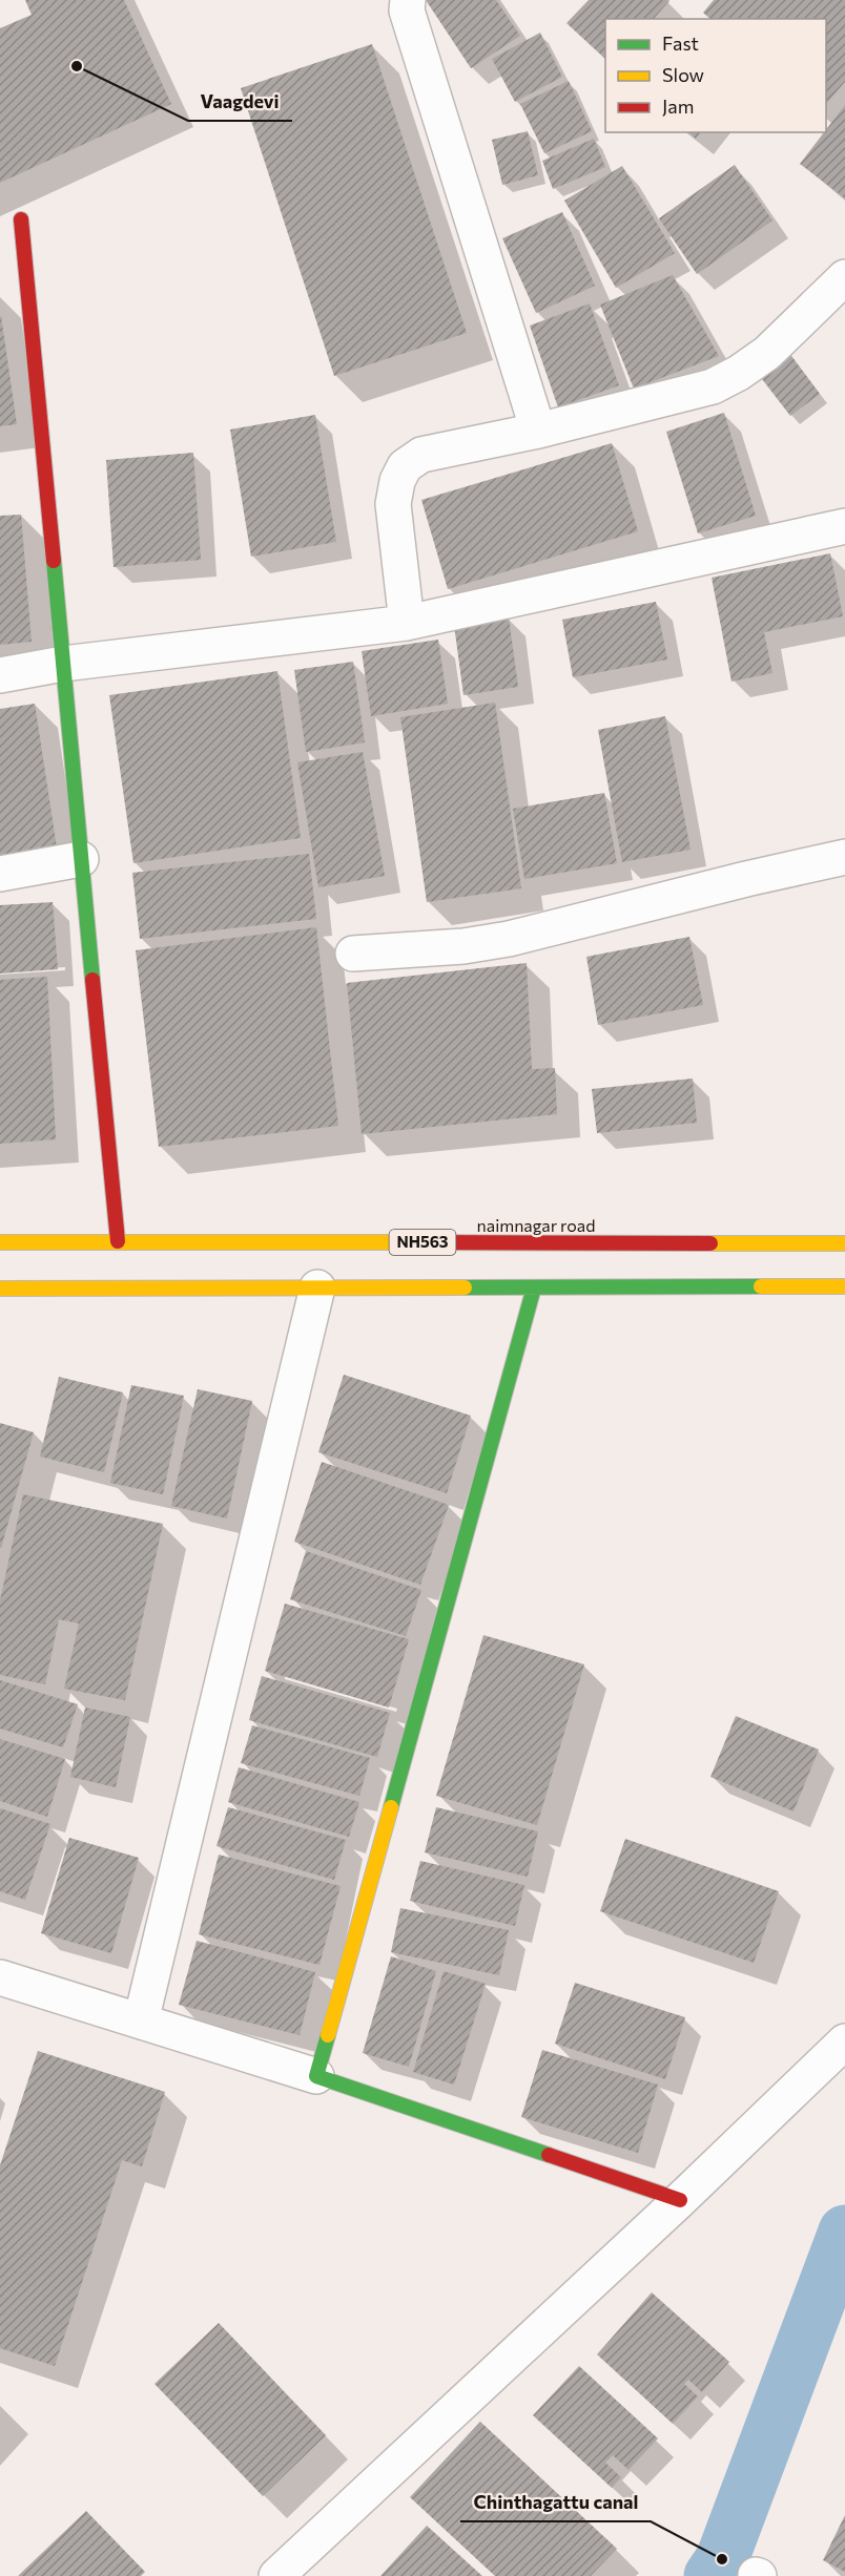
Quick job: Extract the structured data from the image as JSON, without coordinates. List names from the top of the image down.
{
  "streets": {
    "main road": ["naimnagar road", "NH563"]
  },
  "places": ["Vaagdevi", "Chinthagattu canal"],
  "legend": ["Fast", "Slow", "Jam"]
}
